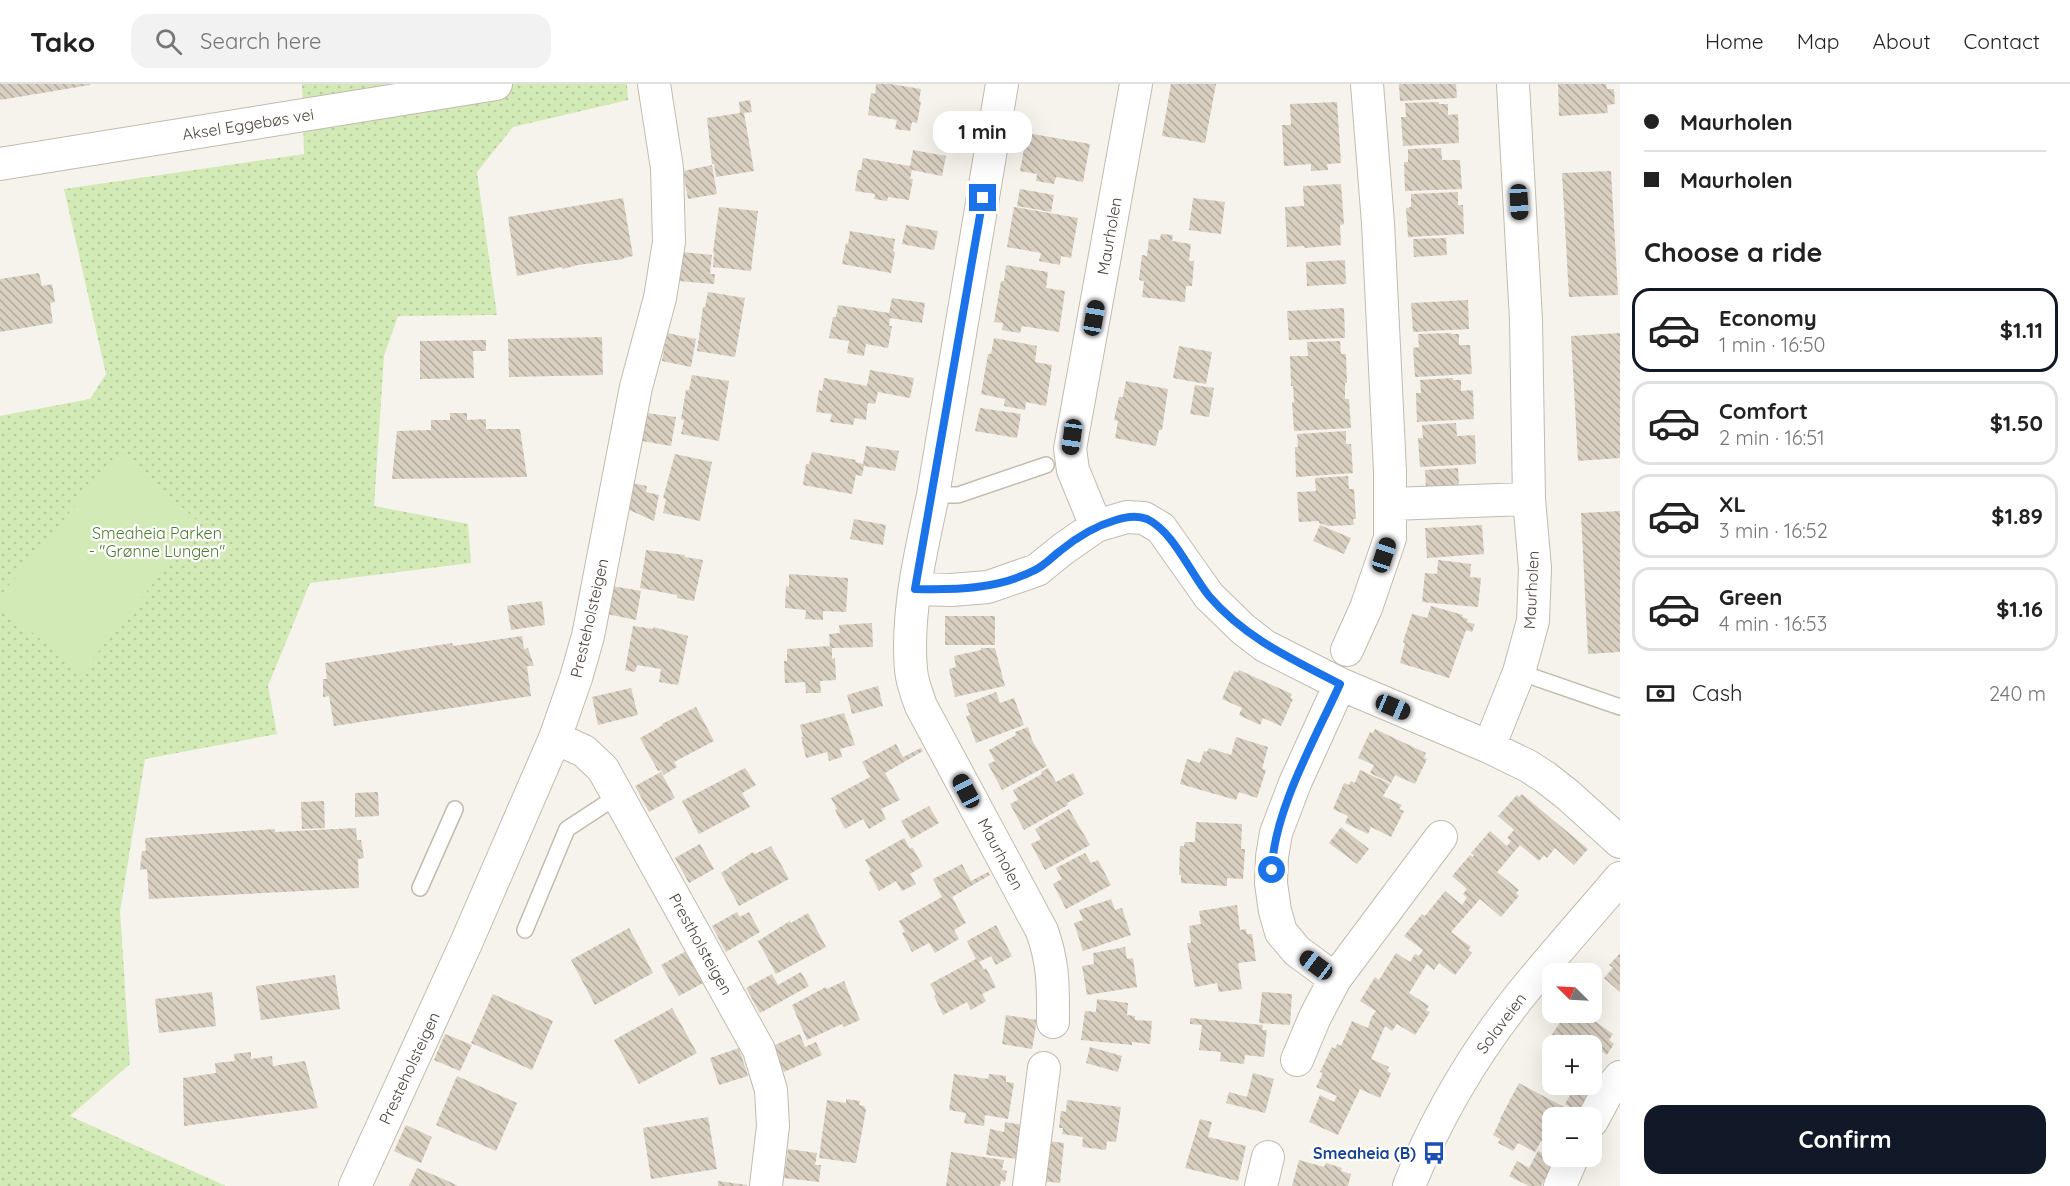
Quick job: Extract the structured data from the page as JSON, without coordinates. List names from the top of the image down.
{
  "streets": {
    "street": [
      "Aksel Eggebøs vei",
      "Maurholen",
      "Presteholsteigen",
      "Prestholsteigen",
      "Solaveien"
    ]
  },
  "crossings": [
    ["Presteholsteigen", "Prestholsteigen"]
  ],
  "parks": ["Smeaheia Parken - \"Grønne Lungen\""],
  "places": {
    "bus stop": ["Smeaheia (B)"]
  },
  "north": "top left",
  "page": {
    "header": "Tako",
    "search": "Search here",
    "nav": [
      "Home",
      "Map",
      "About",
      "Contact"
    ],
    "banner": ["Maurholen", "Maurholen"],
    "bubble": "1 min",
    "heading": "Choose a ride",
    "list": [
      {
        "name": "Economy",
        "note": "1 min · 16:50",
        "value": "$1.11"
      },
      {
        "name": "Comfort",
        "note": "2 min · 16:51",
        "value": "$1.50"
      },
      {
        "name": "XL",
        "note": "3 min · 16:52",
        "value": "$1.89"
      },
      {
        "name": "Green",
        "note": "4 min · 16:53",
        "value": "$1.16"
      }
    ],
    "pay": ["Cash", "240 m"],
    "map_buttons": ["+", "−"],
    "buttons": "Confirm"
  }
}
